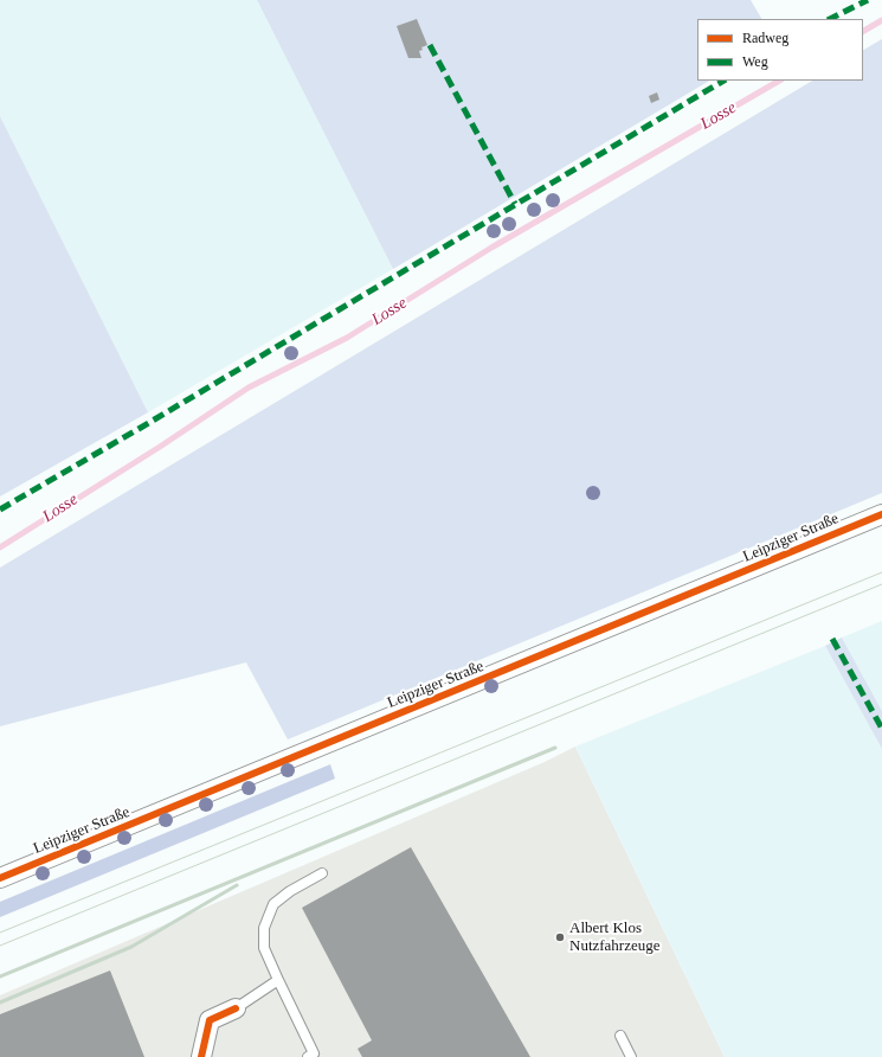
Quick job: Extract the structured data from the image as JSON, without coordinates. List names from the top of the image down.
{
  "streets": {
    "street": ["Leipziger Straße"]
  },
  "water": ["Losse"],
  "places": ["Albert Klos Nutzfahrzeuge"],
  "legend": ["Radweg", "Weg"]
}
